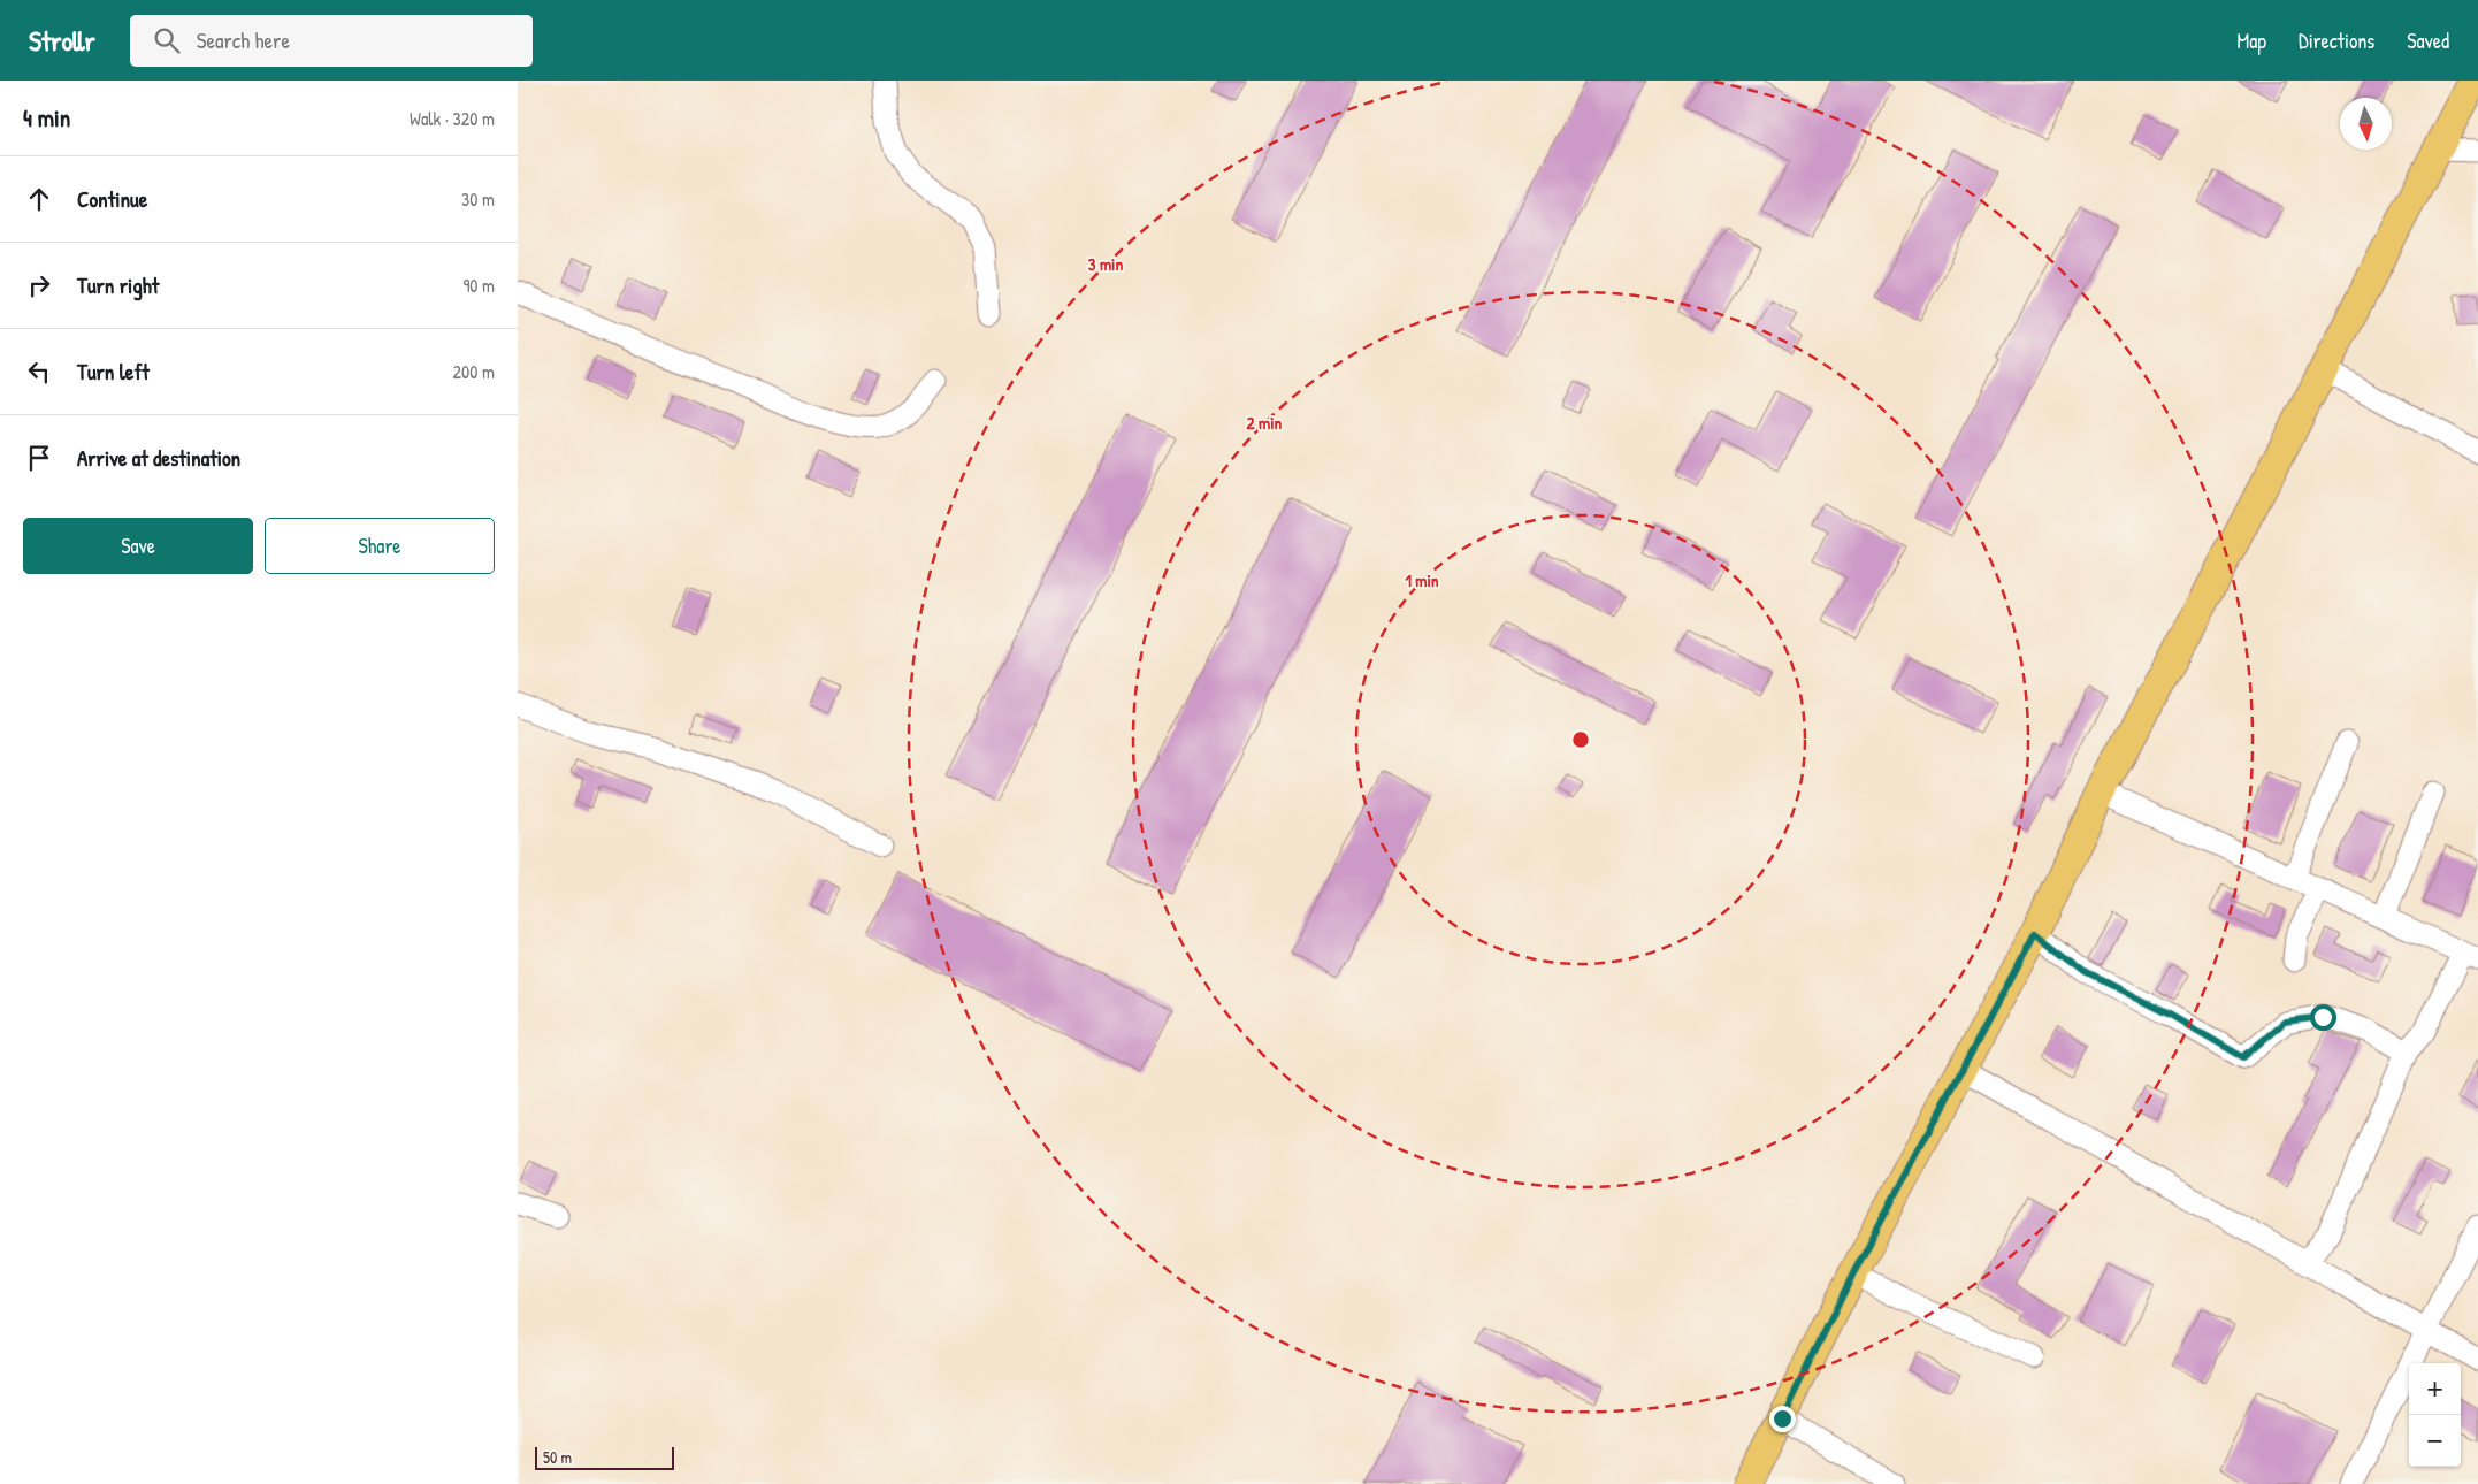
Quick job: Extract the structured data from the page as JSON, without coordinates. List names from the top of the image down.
{
  "scale_bar": "50 m",
  "north": "bottom",
  "page": {
    "header": "Strollr",
    "search": "Search here",
    "nav": ["Map", "Directions", "Saved"],
    "heading": ["4 min", "Walk · 320 m"],
    "list": [
      ["Continue", "30 m"],
      ["Turn right", "90 m"],
      ["Turn left", "200 m"],
      "Arrive at destination"
    ],
    "buttons": ["Save", "Share"],
    "map_buttons": ["+", "−"],
    "scale": "50 m"
  },
  "rings": ["3 min", "2 min", "1 min"]
}
